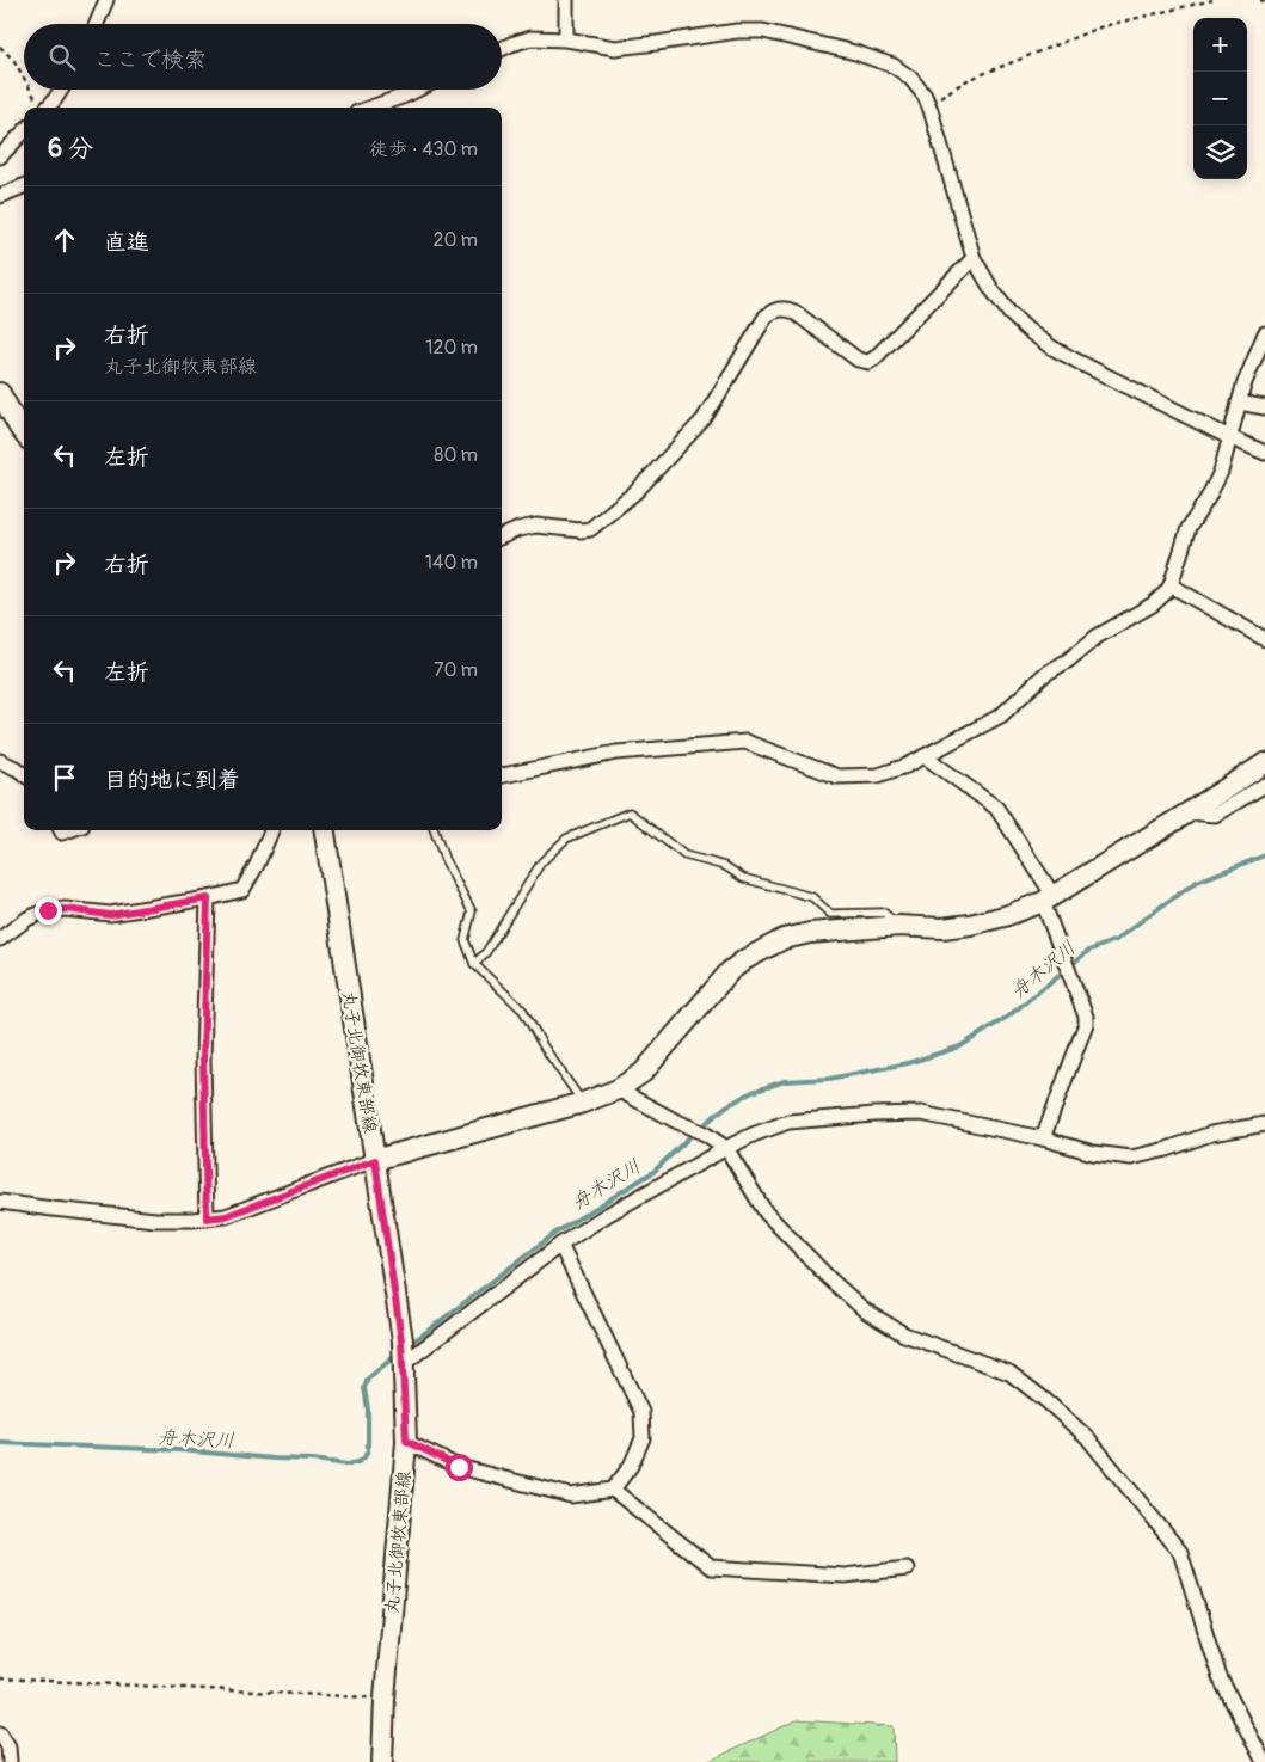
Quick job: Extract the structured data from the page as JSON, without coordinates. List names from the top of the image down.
{
  "streets": {
    "main road": ["丸子北御牧東部線"]
  },
  "water": ["舟木沢川"],
  "page": {
    "map_buttons": ["+", "−"],
    "search": "ここで検索",
    "heading": ["6 分", "徒歩 · 430 m"],
    "list": [
      ["直進", "20 m"],
      ["右折", "丸子北御牧東部線", "120 m"],
      ["左折", "80 m"],
      ["右折", "140 m"],
      ["左折", "70 m"],
      "目的地に到着"
    ]
  }
}
